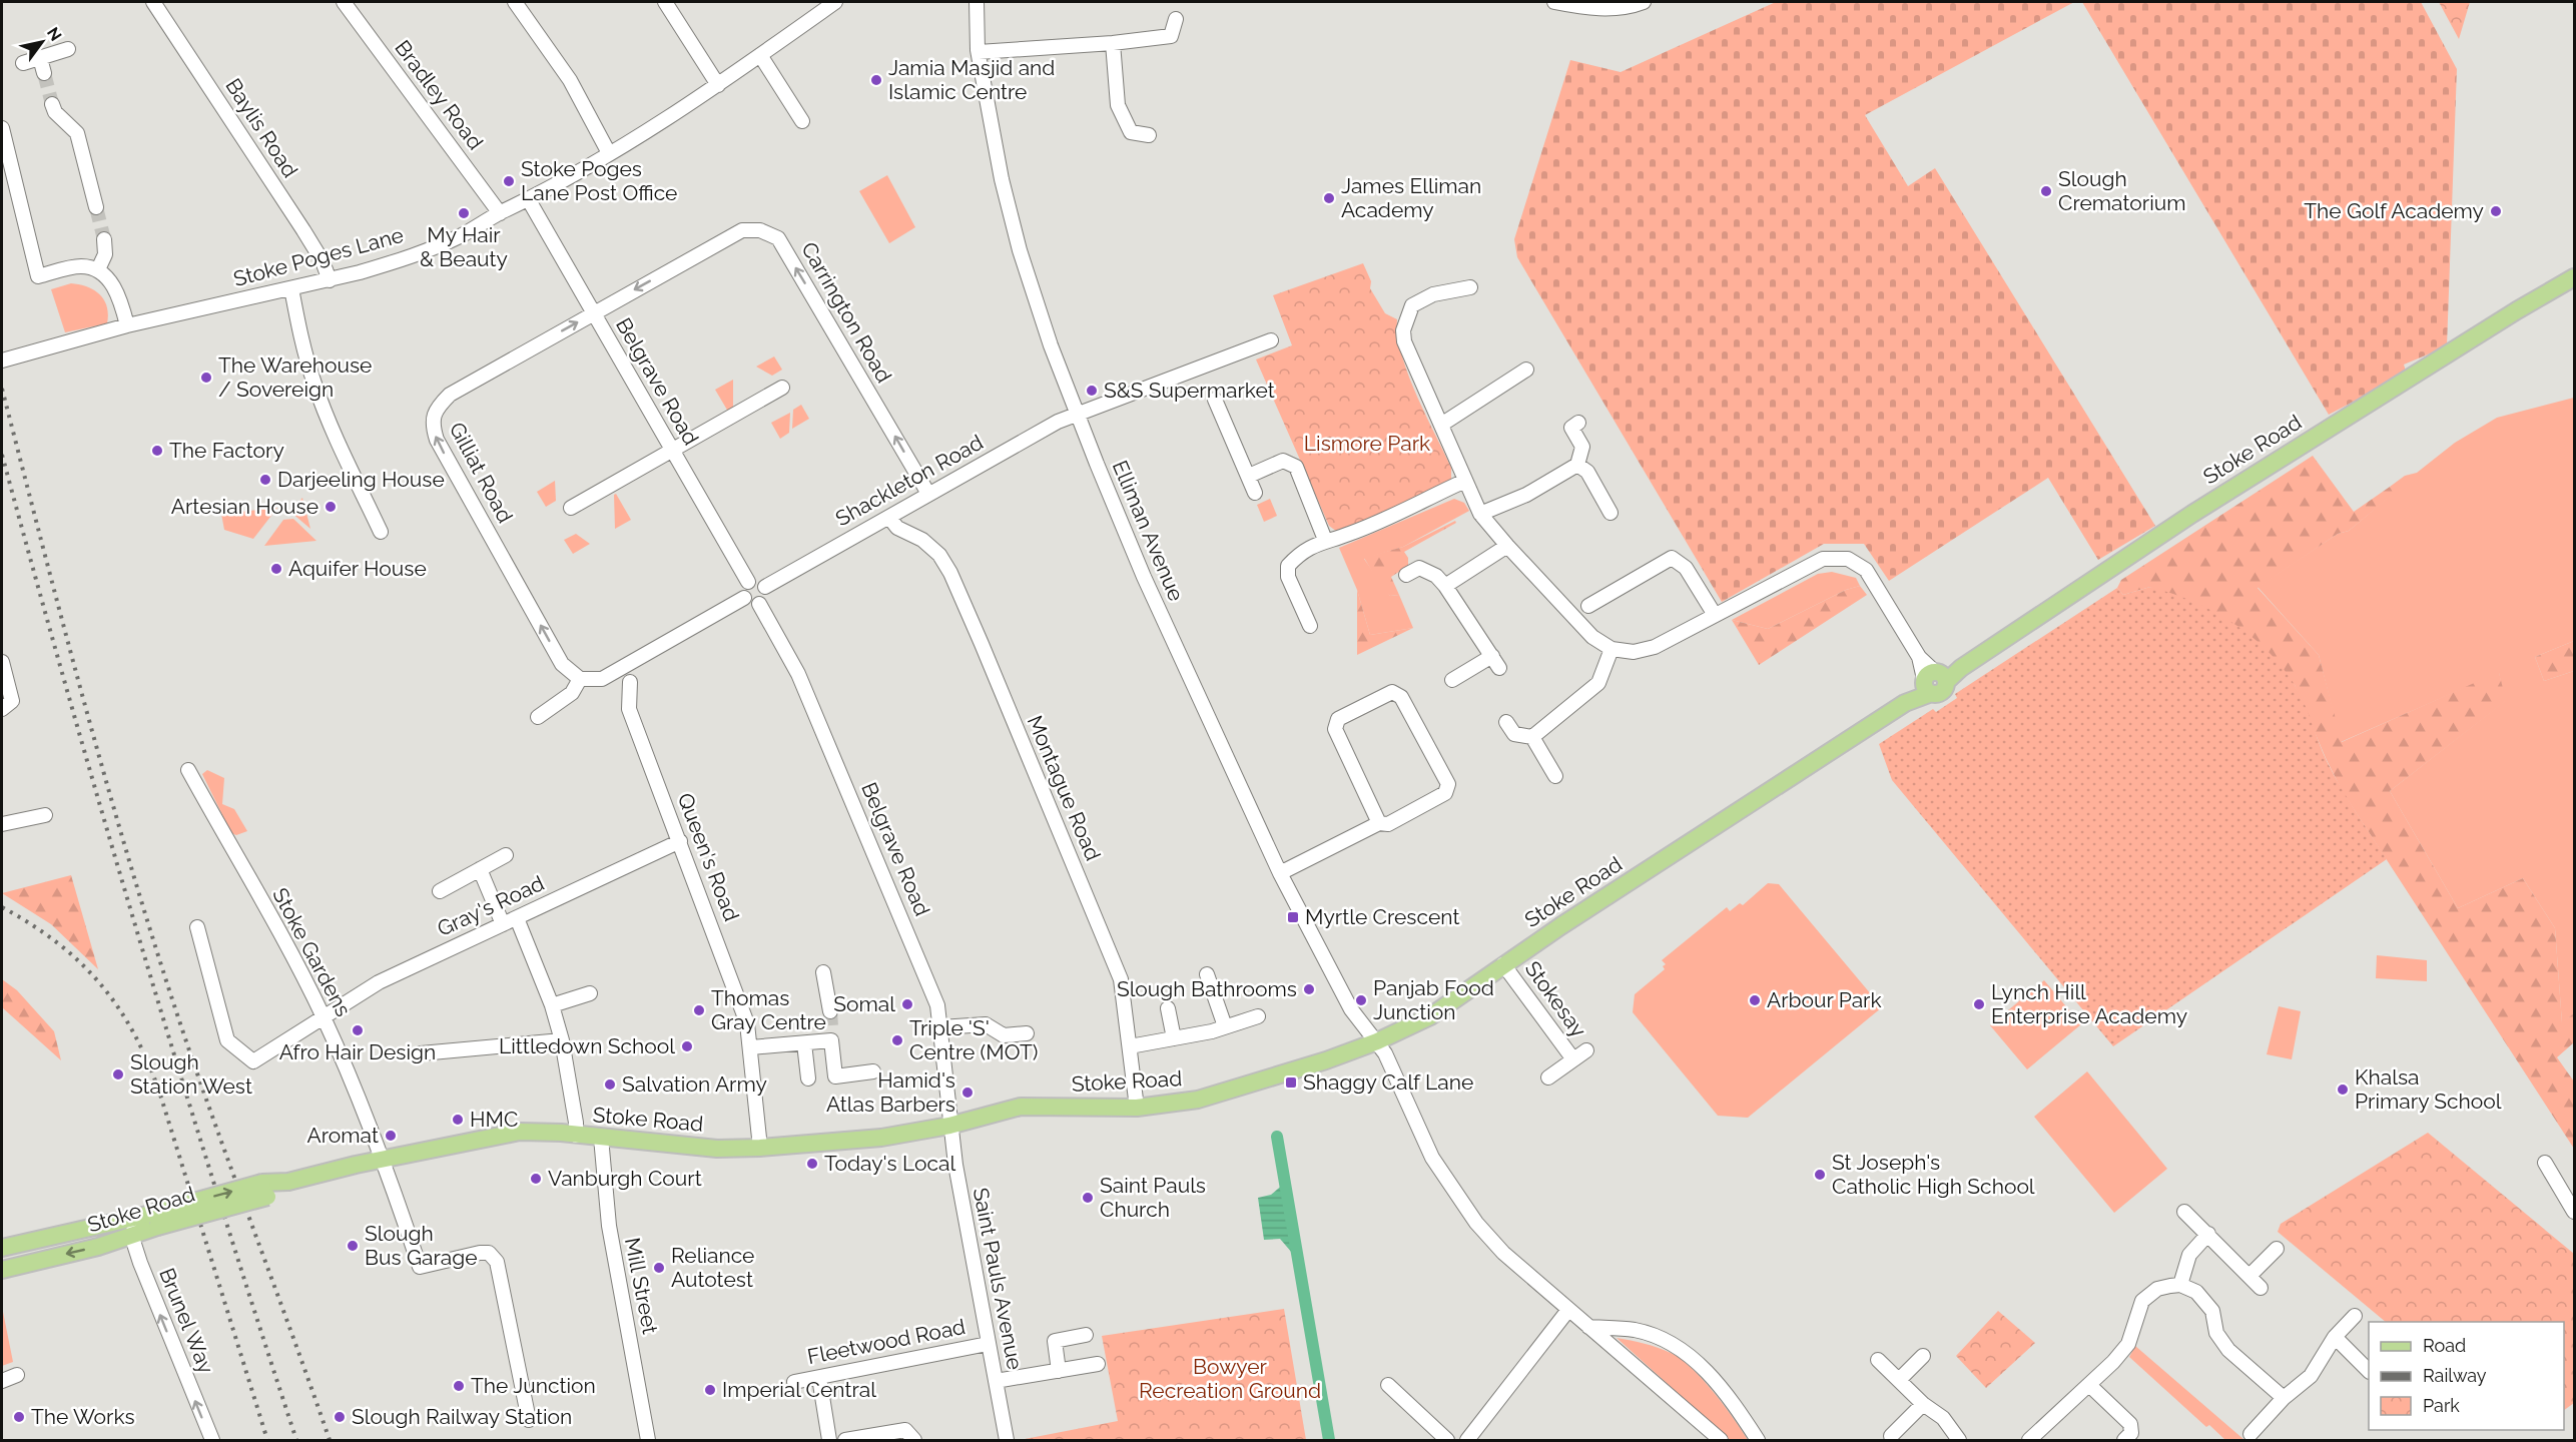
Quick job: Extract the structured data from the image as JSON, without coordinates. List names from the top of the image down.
{
  "streets": {
    "main road": ["Stoke Road"],
    "street": [
      "Bradley Road",
      "Baylis Road",
      "Stoke Poges Lane",
      "Carrington Road",
      "Belgrave Road",
      "Gilliat Road",
      "Shackleton Road",
      "Elliman Avenue",
      "Montague Road",
      "Queen's Road",
      "Gray's Road",
      "Stoke Gardens",
      "Stokesay",
      "Saint Pauls Avenue",
      "Mill Street",
      "Brunel Way",
      "Fleetwood Road"
    ]
  },
  "crossings": [
    ["Bradley Road", "Stoke Poges Lane"],
    ["Baylis Road", "Stoke Poges Lane"],
    ["Stoke Poges Lane", "Belgrave Road"],
    ["Carrington Road", "Belgrave Road"],
    ["Carrington Road", "Gilliat Road"],
    ["Carrington Road", "Shackleton Road"],
    ["Belgrave Road", "Stoke Road"],
    ["Belgrave Road", "Gilliat Road"],
    ["Belgrave Road", "Shackleton Road"],
    ["Belgrave Road", "Saint Pauls Avenue"],
    ["Stoke Road", "Elliman Avenue"],
    ["Stoke Road", "Montague Road"],
    ["Stoke Road", "Queen's Road"],
    ["Stoke Road", "Stoke Gardens"],
    ["Stoke Road", "Stokesay"],
    ["Stoke Road", "Saint Pauls Avenue"],
    ["Stoke Road", "Mill Street"],
    ["Stoke Road", "Brunel Way"],
    ["Shackleton Road", "Elliman Avenue"],
    ["Shackleton Road", "Montague Road"],
    ["Queen's Road", "Gray's Road"],
    ["Gray's Road", "Stoke Gardens"],
    ["Saint Pauls Avenue", "Fleetwood Road"]
  ],
  "one_way": ["Brunel Way"],
  "parks": ["Lismore Park", "Bowyer Recreation Ground"],
  "places": {
    "other": [
      "Jamia Masjid and Islamic Centre",
      "Stoke Poges Lane Post Office",
      "Slough Crematorium",
      "James Elliman Academy",
      "The Golf Academy",
      "My Hair & Beauty",
      "The Warehouse / Sovereign",
      "S&S Supermarket",
      "The Factory",
      "Darjeeling House",
      "Artesian House",
      "Aquifer House",
      "Slough Bathrooms",
      "Panjab Food Junction",
      "Arbour Park",
      "Somal",
      "Lynch Hill Enterprise Academy",
      "Thomas Gray Centre",
      "Afro Hair Design",
      "Triple 'S' Centre (MOT)",
      "Littledown School",
      "Slough Station West",
      "Salvation Army",
      "Khalsa Primary School",
      "Hamid's Atlas Barbers",
      "HMC",
      "Aromat",
      "Today's Local",
      "St Joseph's Catholic High School",
      "Vanburgh Court",
      "Saint Pauls Church",
      "Slough Bus Garage",
      "Reliance Autotest",
      "The Junction",
      "Imperial Central",
      "The Works",
      "Slough Railway Station"
    ],
    "transit": ["Myrtle Crescent", "Shaggy Calf Lane"]
  },
  "legend": ["Road", "Railway", "Park"],
  "north": "top right"
}
